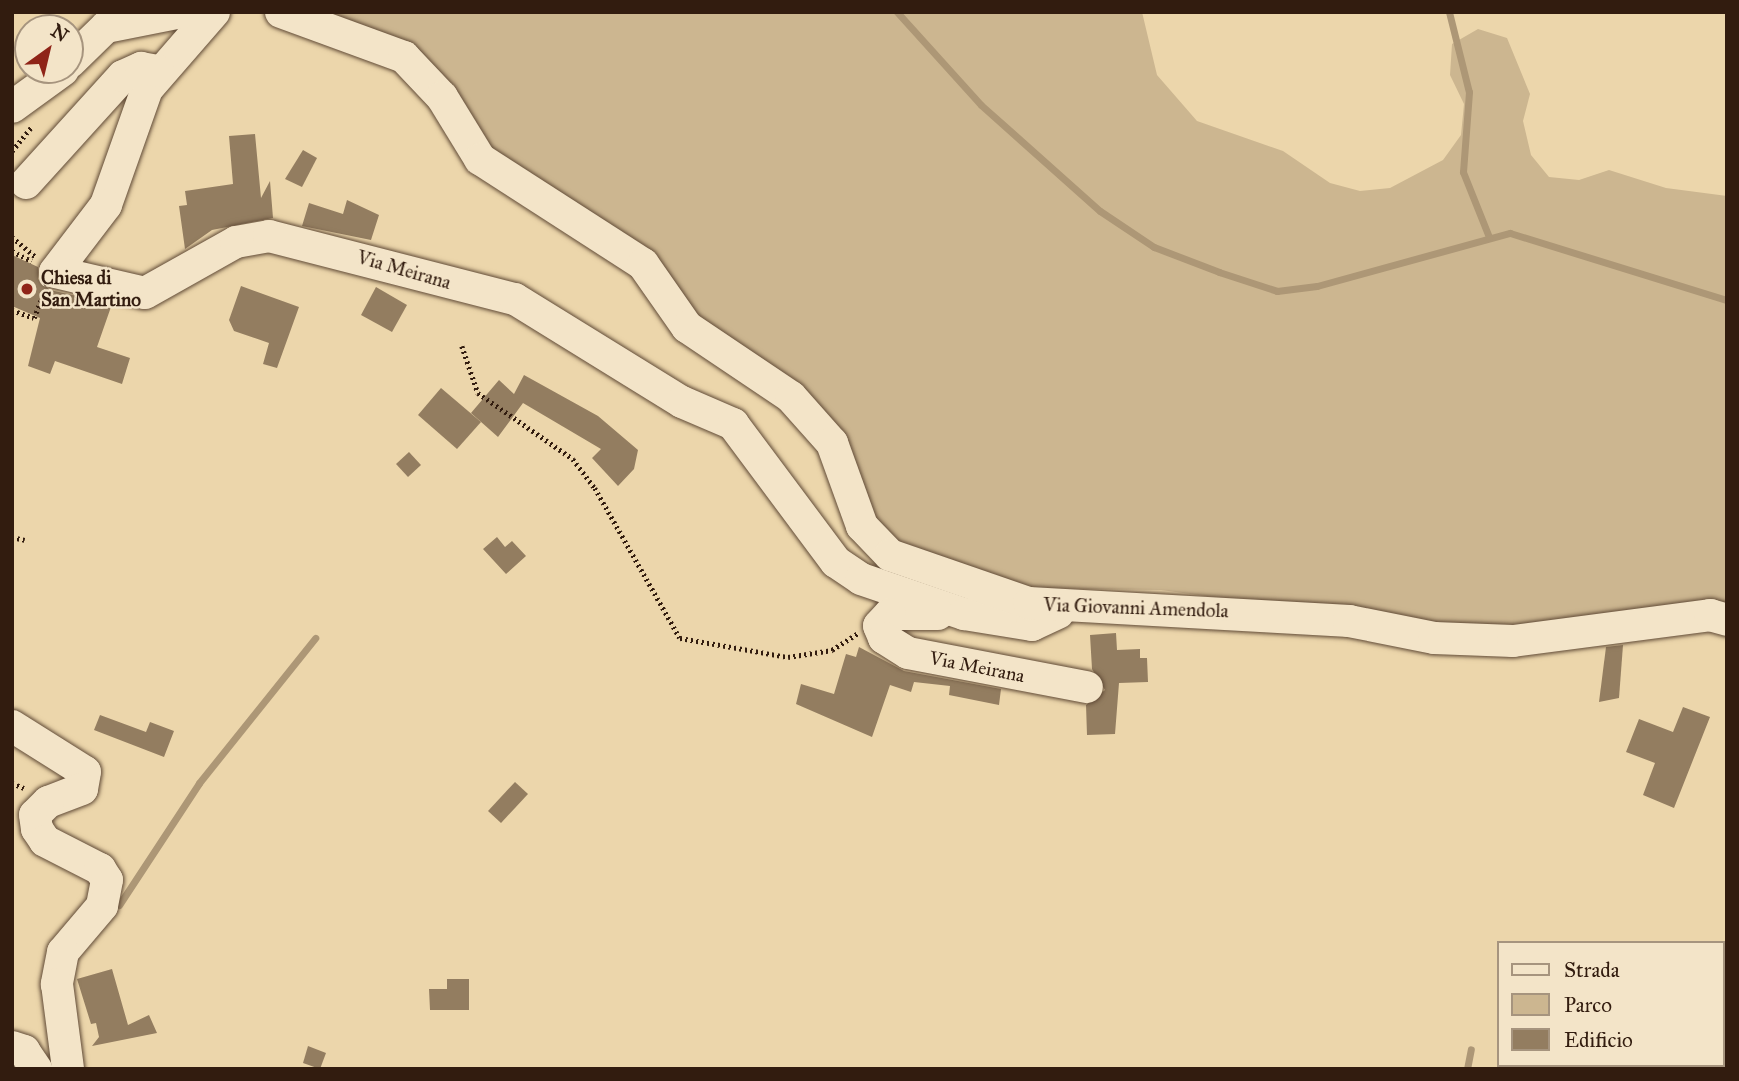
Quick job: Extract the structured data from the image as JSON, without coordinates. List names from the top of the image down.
{
  "streets": {
    "street": ["Via Meirana", "Via Giovanni Amendola"]
  },
  "crossings": [
    ["Via Meirana", "Via Giovanni Amendola"]
  ],
  "places": ["Chiesa di San Martino"],
  "legend": ["Strada", "Parco", "Edificio"],
  "north": "top right"
}
